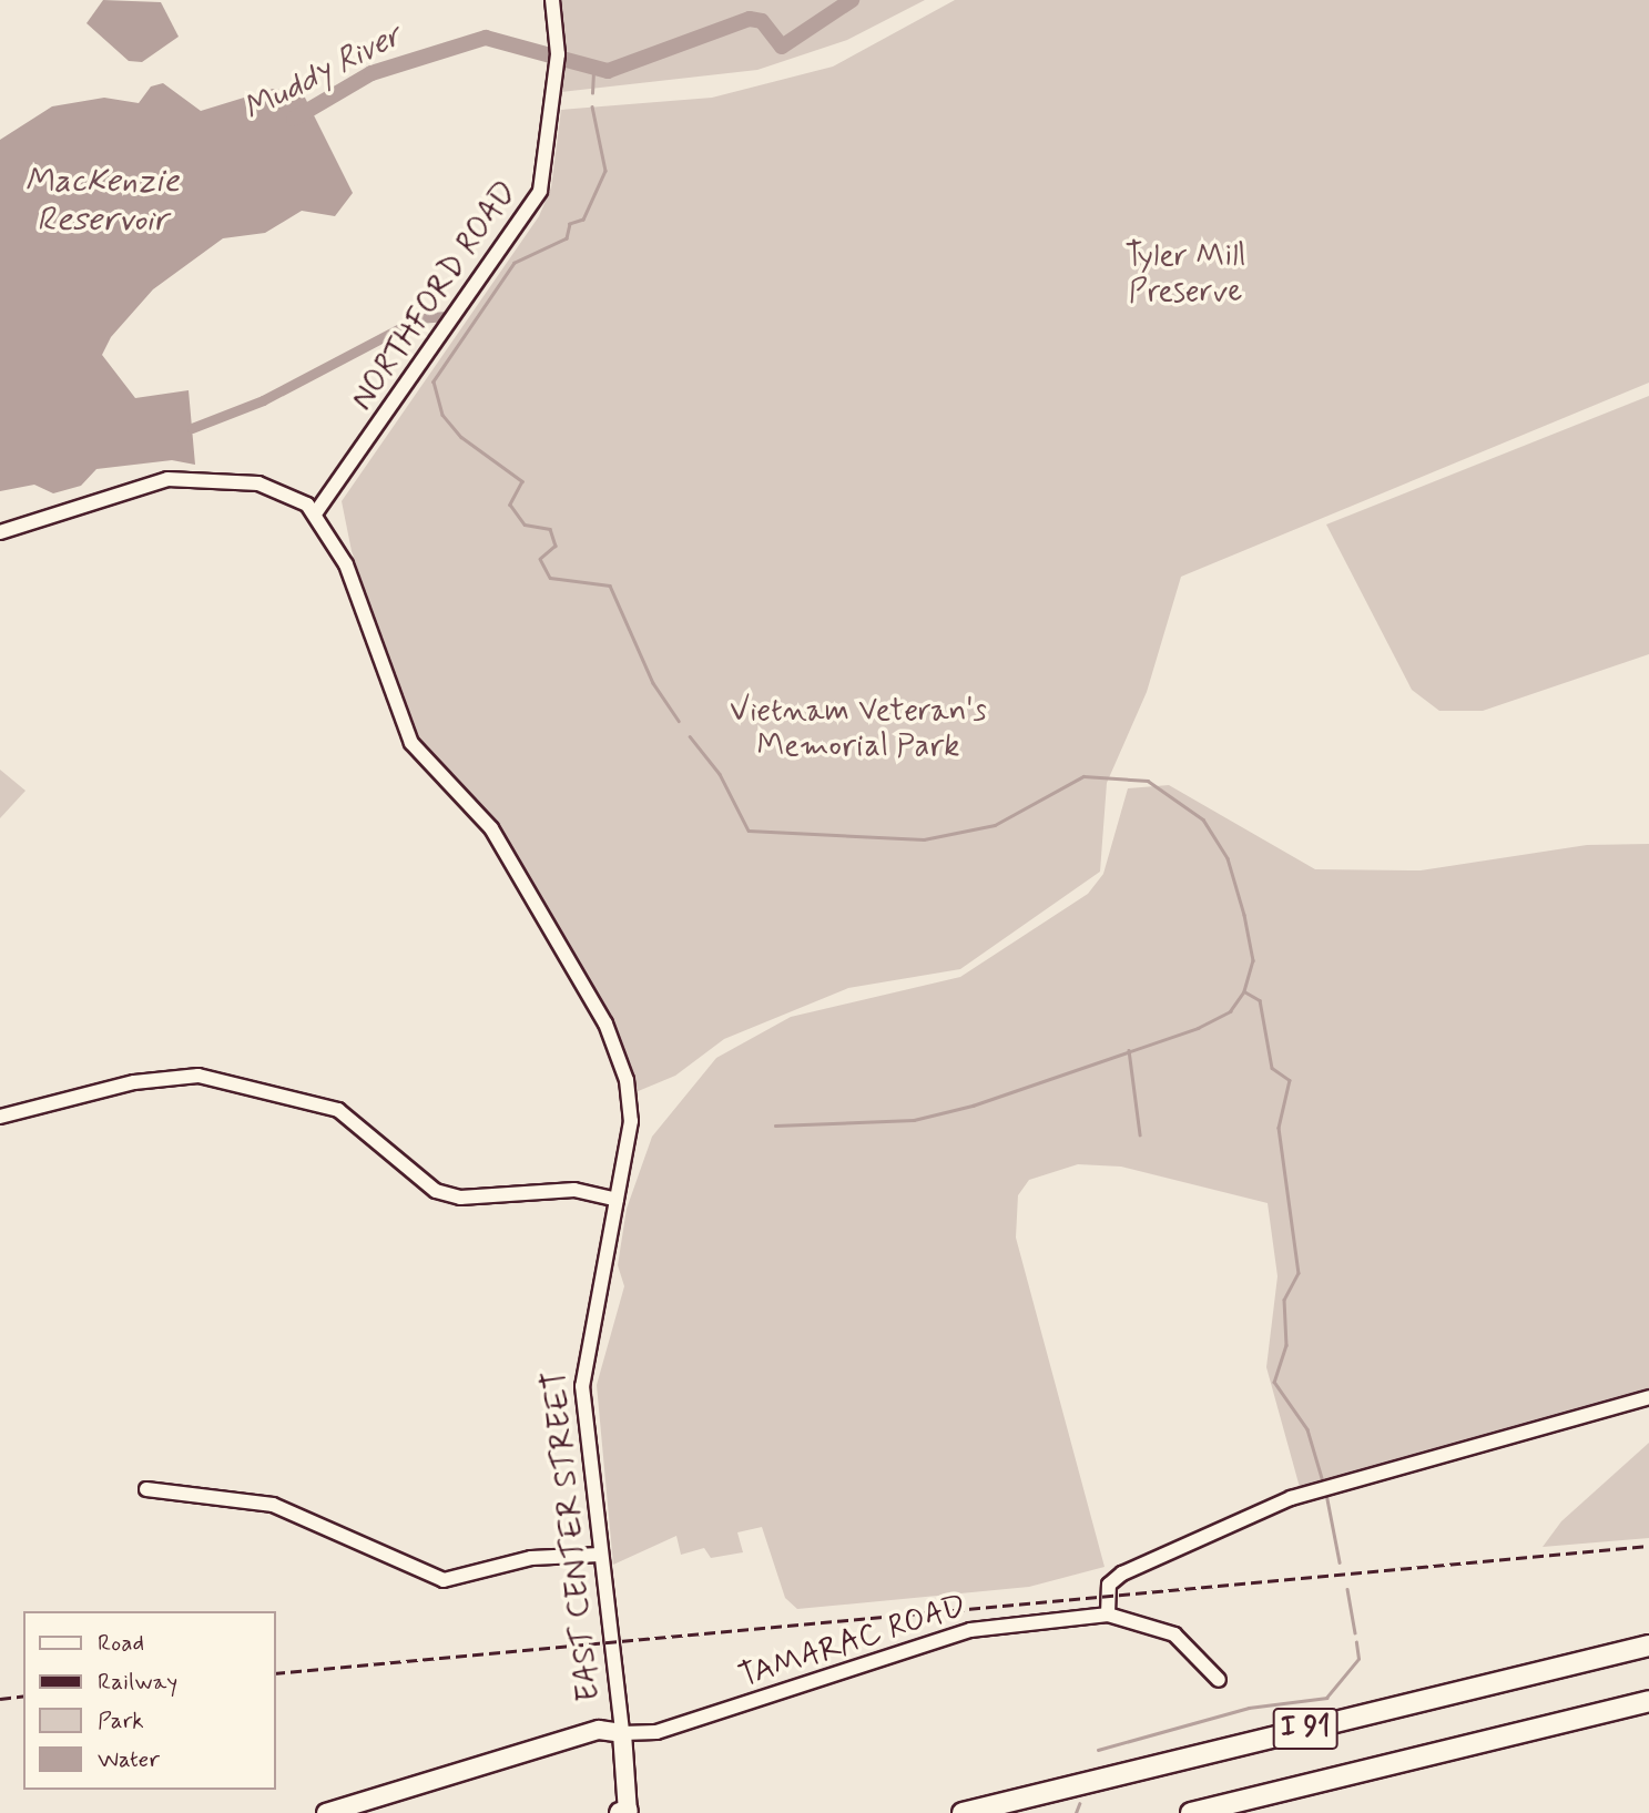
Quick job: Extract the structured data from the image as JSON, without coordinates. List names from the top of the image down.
{
  "streets": {
    "highway": ["I 91"],
    "main road": ["EAST CENTER STREET"],
    "street": ["NORTHFORD ROAD", "TAMARAC ROAD"]
  },
  "crossings": [
    ["NORTHFORD ROAD", "EAST CENTER STREET"],
    ["EAST CENTER STREET", "TAMARAC ROAD"]
  ],
  "water": ["Muddy River", "MacKenzie Reservoir"],
  "parks": ["Tyler Mill Preserve", "Vietnam Veteran's Memorial Park"],
  "legend": [
    "Road",
    "Railway",
    "Park",
    "Water"
  ]
}
